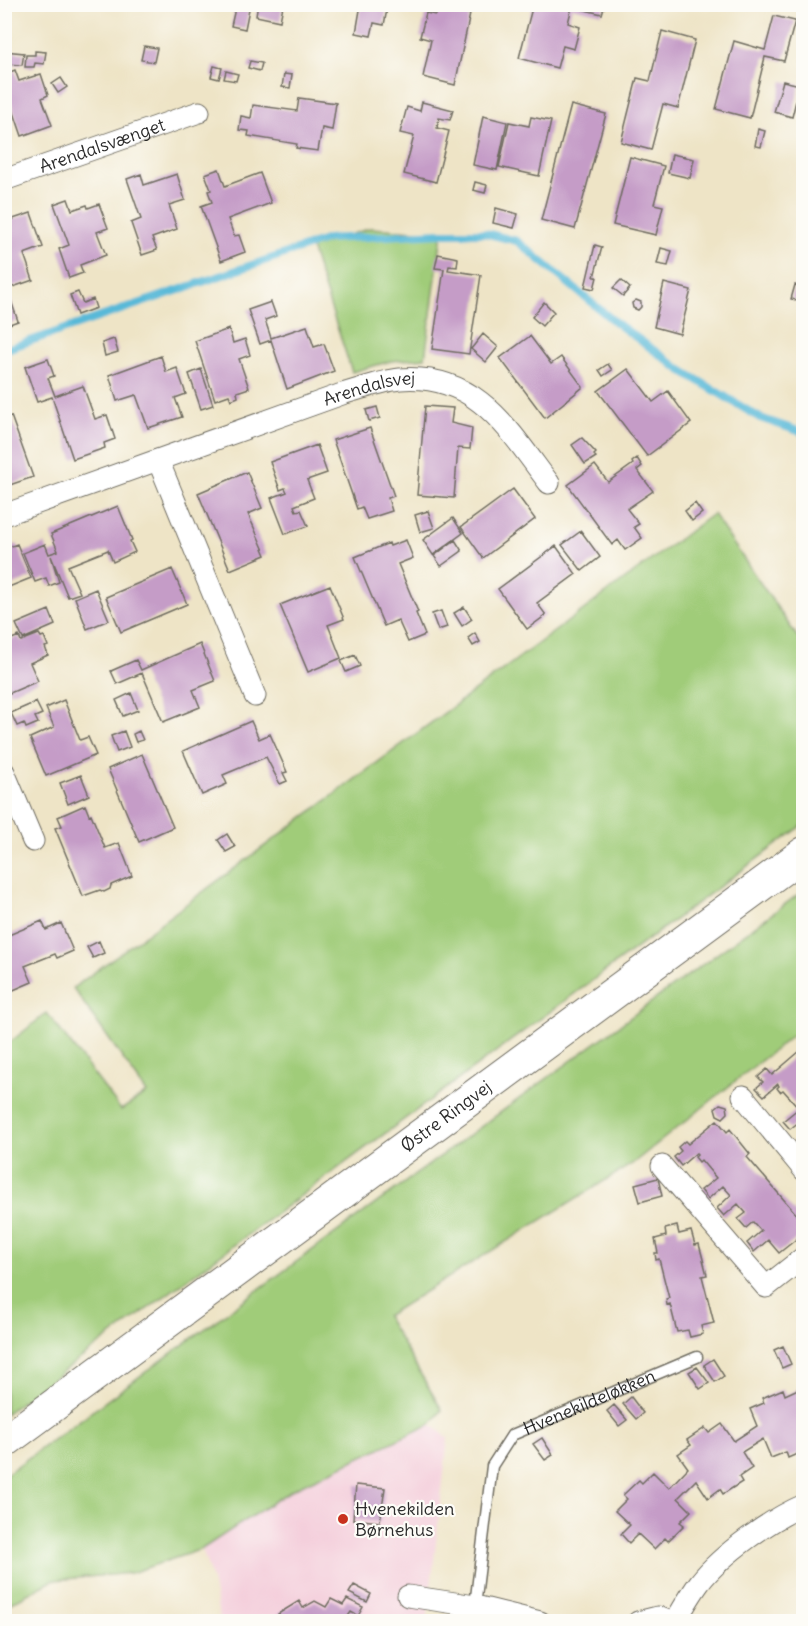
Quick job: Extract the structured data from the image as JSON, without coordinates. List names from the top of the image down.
{
  "streets": {
    "main road": ["Østre Ringvej"],
    "street": ["Arendalsvænget", "Arendalsvej"],
    "lane": ["Hvenekildeløkken"]
  },
  "places": ["Hvenekilden Børnehus"]
}
